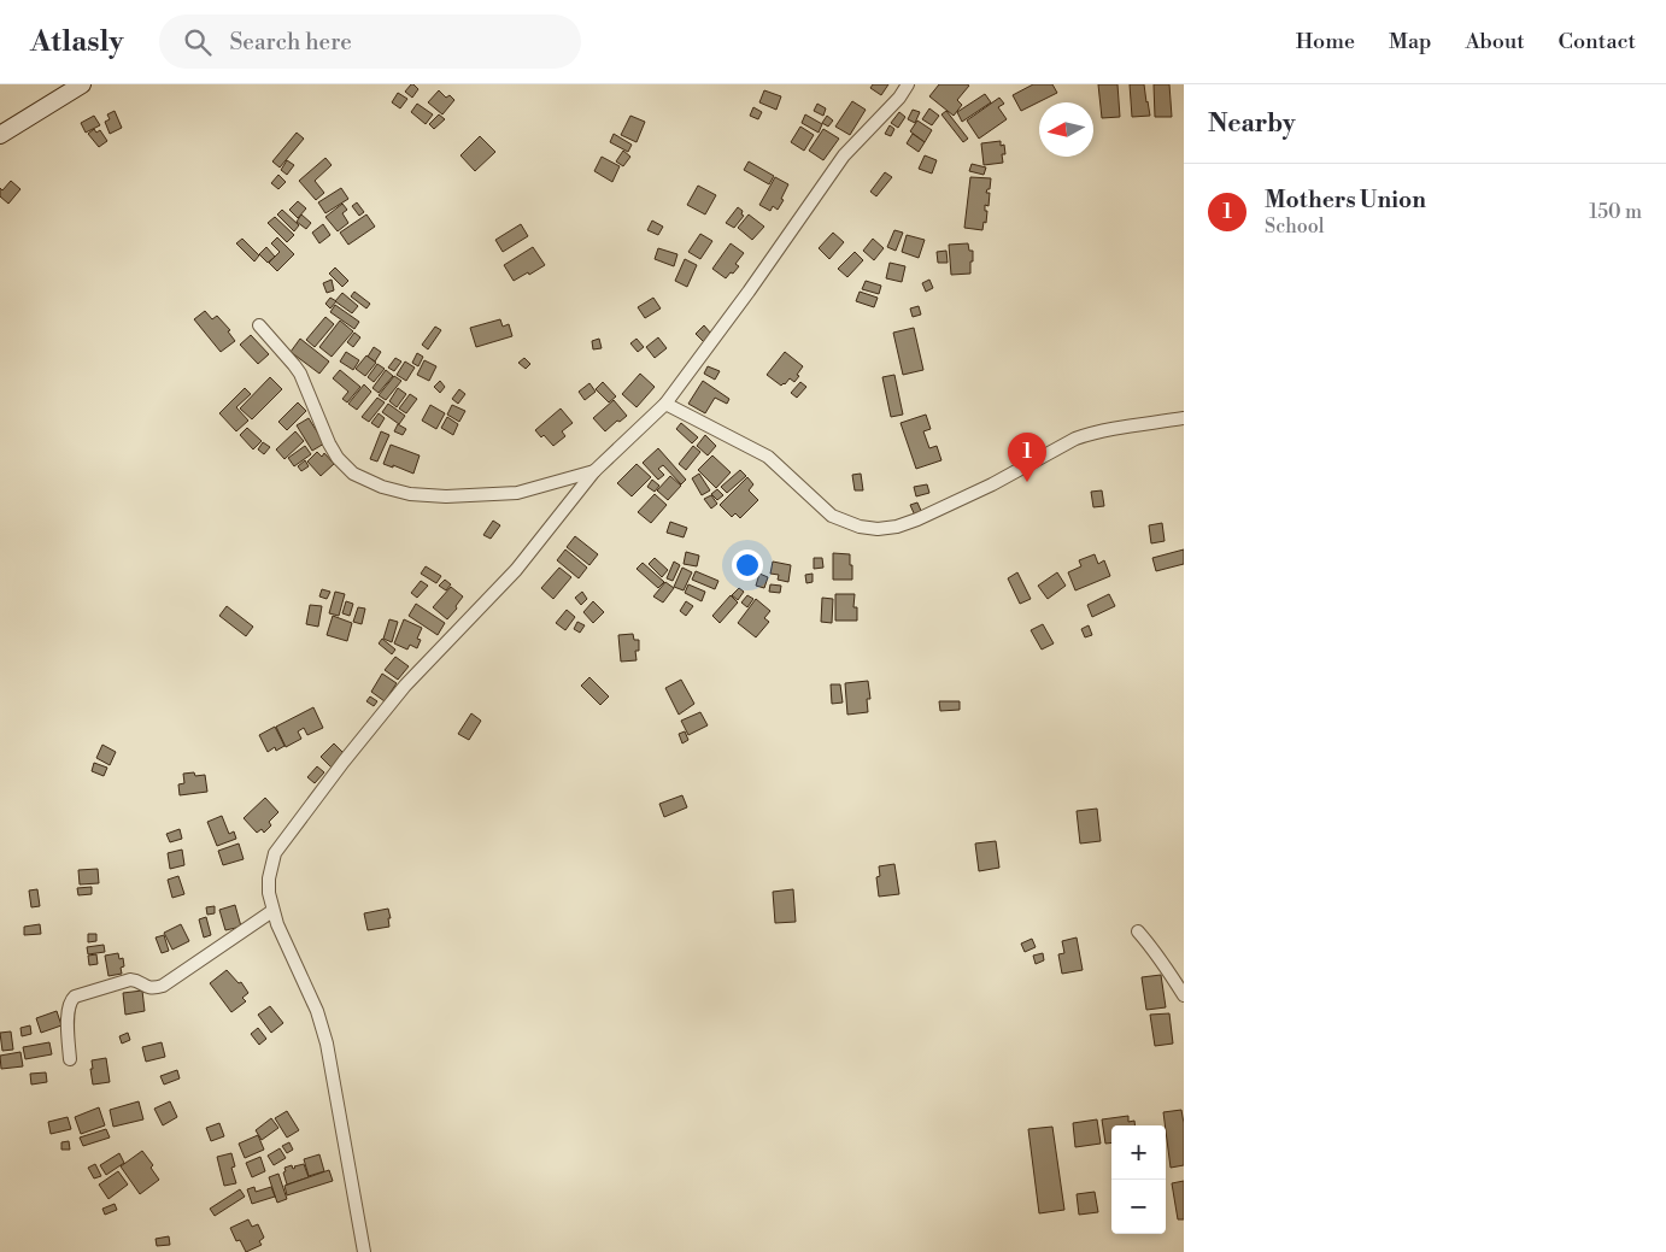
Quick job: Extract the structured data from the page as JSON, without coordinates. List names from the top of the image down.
{
  "north": "left",
  "page": {
    "header": "Atlasly",
    "search": "Search here",
    "nav": [
      "Home",
      "Map",
      "About",
      "Contact"
    ],
    "heading": "Nearby",
    "list": [
      {
        "mark": "1",
        "name": "Mothers Union",
        "note": "School",
        "value": "150 m"
      }
    ],
    "pins": "1",
    "map_buttons": ["+", "−"]
  }
}
